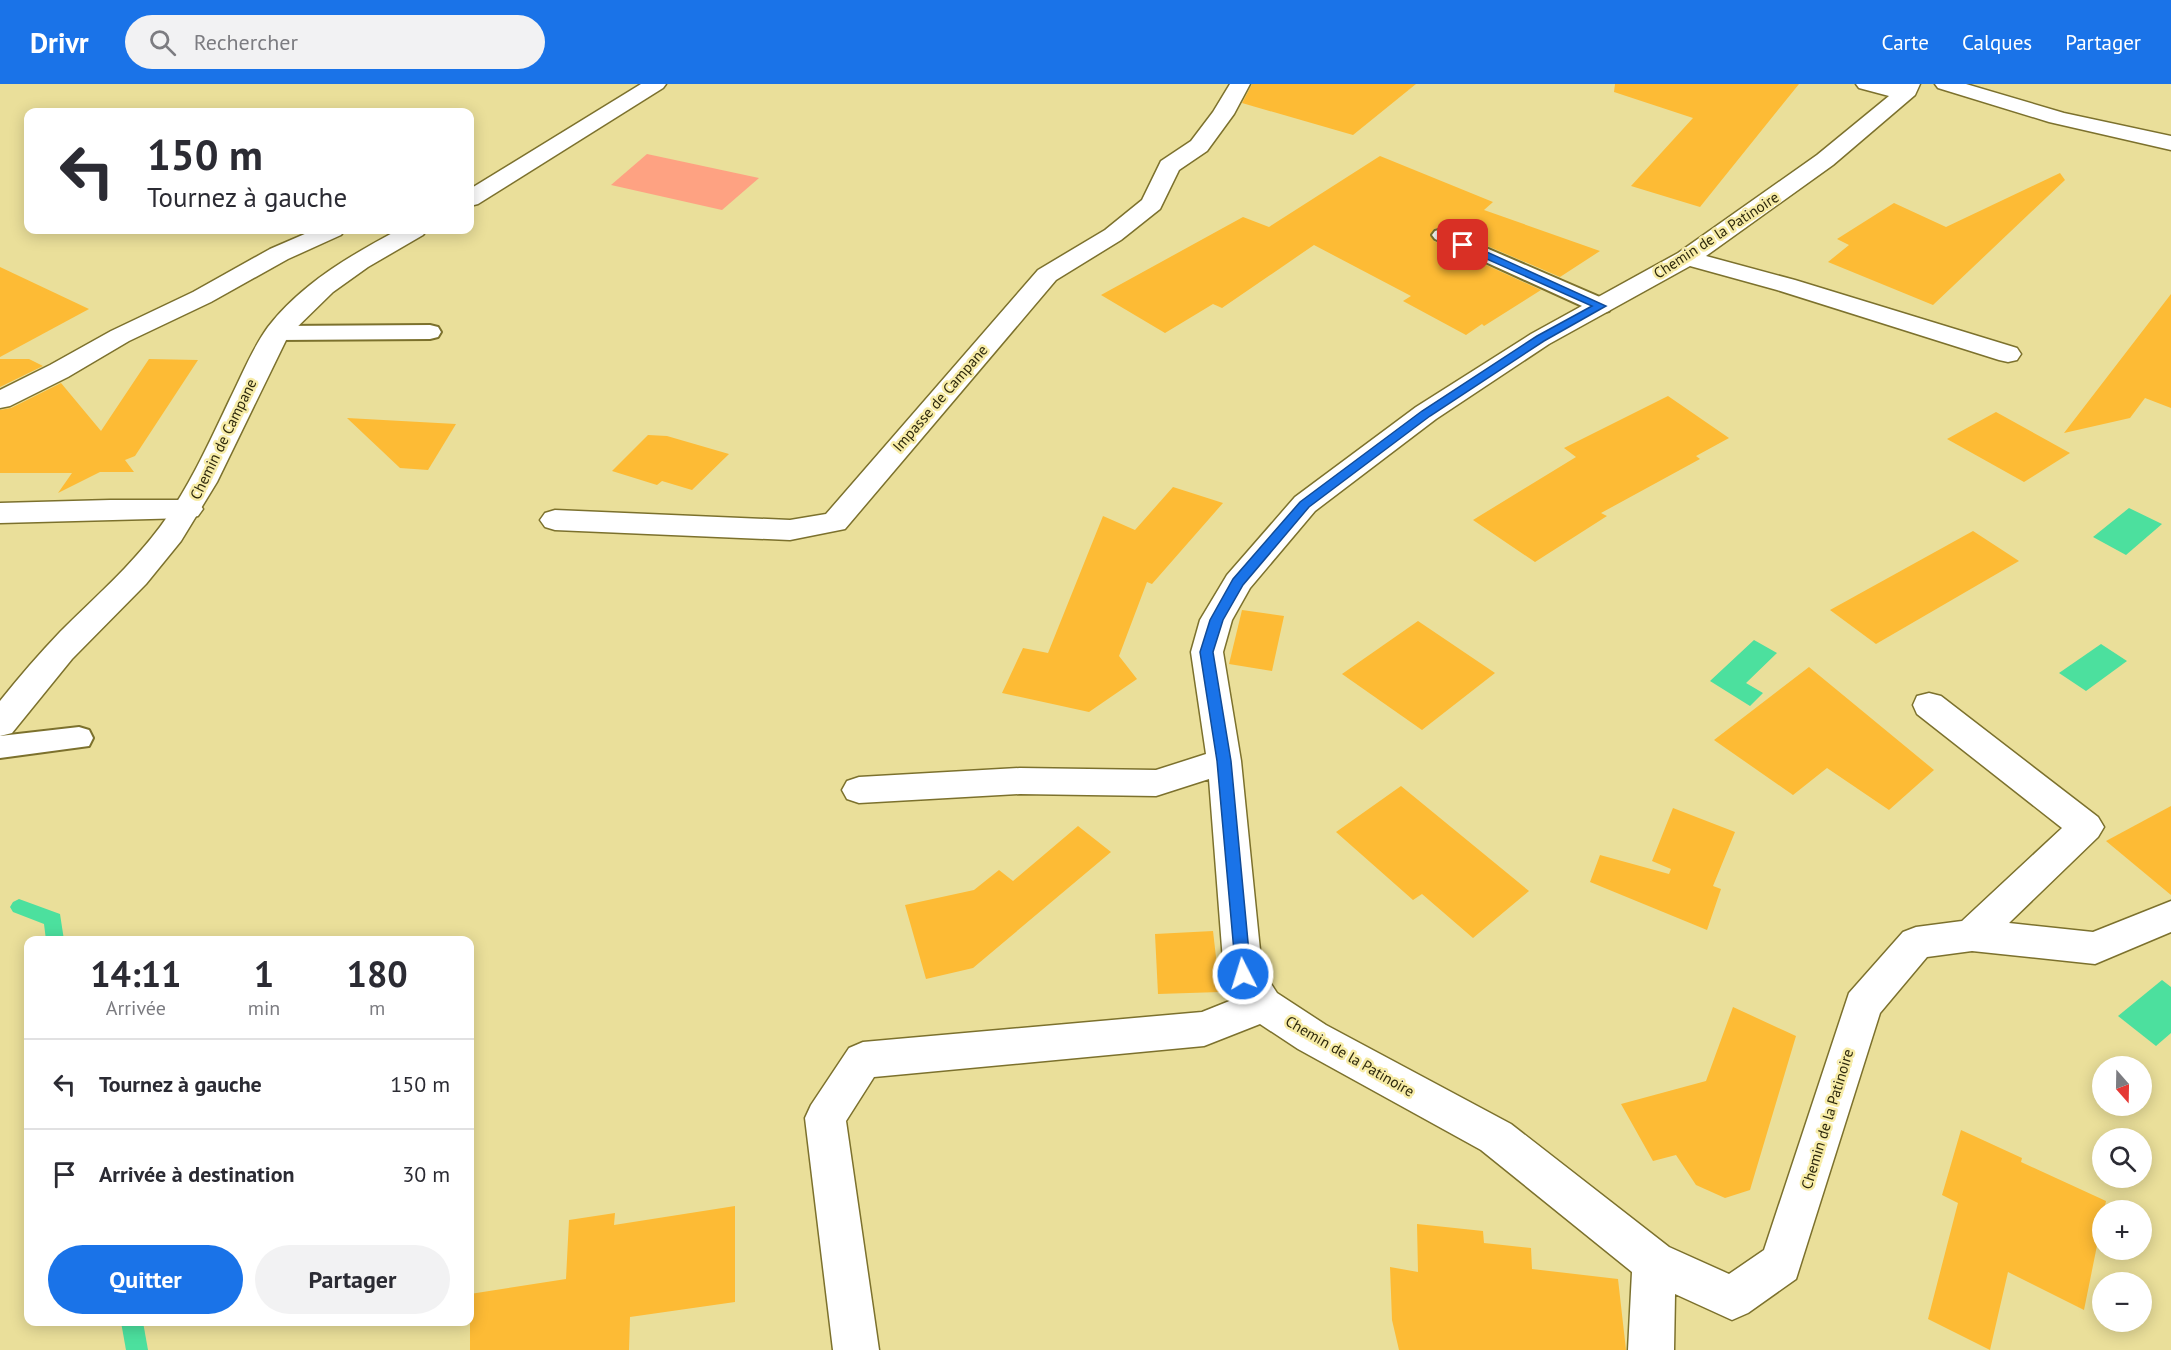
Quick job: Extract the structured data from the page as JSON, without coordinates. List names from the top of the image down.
{
  "streets": {
    "street": ["Chemin de la Patinoire", "Impasse de Campane", "Chemin de Campane"]
  },
  "north": "bottom",
  "page": {
    "header": "Drivr",
    "search": "Rechercher",
    "nav": ["Carte", "Calques", "Partager"],
    "turn": ["150 m", "Tournez à gauche"],
    "eta": [
      "14:11",
      "Arrivée",
      "1",
      "min",
      "180",
      "m"
    ],
    "list": [
      {
        "name": "Tournez à gauche",
        "value": "150 m"
      },
      {
        "name": "Arrivée à destination",
        "value": "30 m"
      }
    ],
    "map_buttons": ["+", "−"],
    "buttons": ["Quitter", "Partager"]
  }
}
